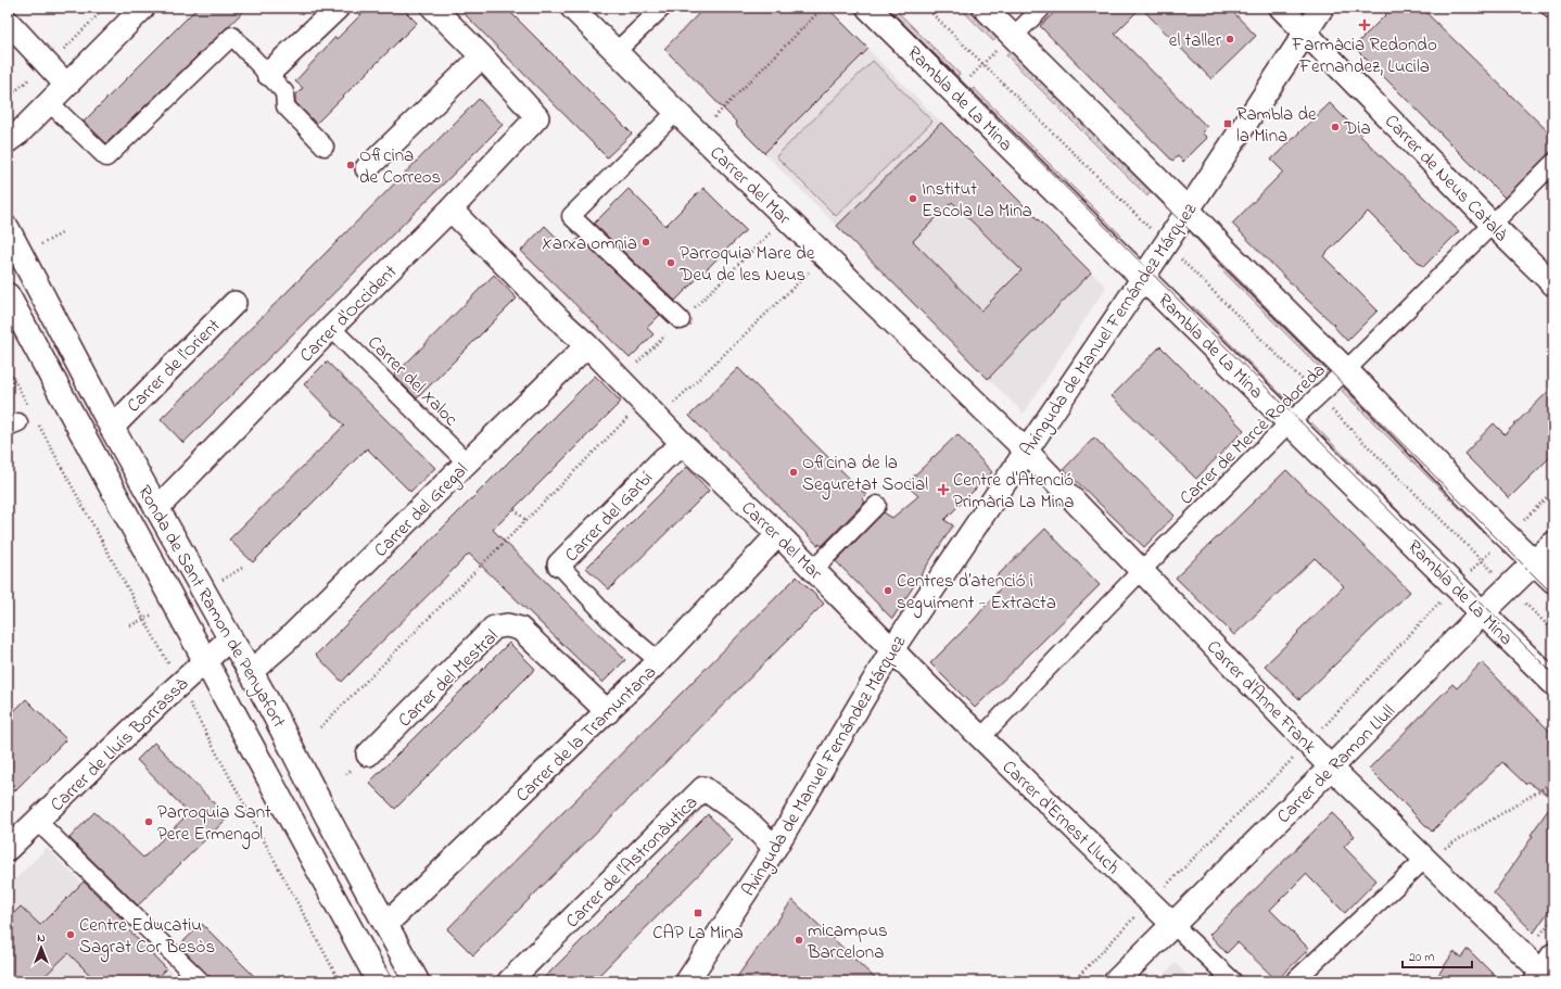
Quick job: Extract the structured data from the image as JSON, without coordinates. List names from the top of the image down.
{
  "streets": {
    "street": [
      "Rambla de La Mina",
      "Carrer de Neus Català",
      "Carrer del Mar",
      "Carrer d'Occident",
      "Avinguda de Manuel Fernández Márquez",
      "Carrer de l'Orient",
      "Carrer del Xaloc",
      "Carrer de Mercè Rodoreda",
      "Carrer del Gregal",
      "Carrer del Garbí",
      "Ronda de Sant Ramon de Penyafort",
      "Carrer del Mestral",
      "Carrer d'Anne Frank",
      "Carrer de la Tramuntana",
      "Carrer de Lluís Borrassà",
      "Carrer de Ramon Llull",
      "Carrer d'Ernest Lluch",
      "Carrer de l'Astronàutica"
    ]
  },
  "crossings": [
    ["Rambla de La Mina", "Avinguda de Manuel Fernández Márquez"],
    ["Rambla de La Mina", "Carrer de Mercè Rodoreda"],
    ["Rambla de La Mina", "Carrer de Ramon Llull"],
    ["Carrer de Neus Català", "Avinguda de Manuel Fernández Márquez"],
    ["Carrer de Neus Català", "Carrer de Mercè Rodoreda"],
    ["Carrer del Mar", "Carrer d'Occident"],
    ["Carrer del Mar", "Avinguda de Manuel Fernández Márquez"],
    ["Carrer del Mar", "Carrer del Gregal"],
    ["Carrer del Mar", "Carrer del Garbí"],
    ["Carrer del Mar", "Carrer d'Anne Frank"],
    ["Carrer del Mar", "Carrer de la Tramuntana"],
    ["Carrer del Mar", "Carrer d'Ernest Lluch"],
    ["Carrer d'Occident", "Carrer del Xaloc"],
    ["Carrer d'Occident", "Ronda de Sant Ramon de Penyafort"],
    ["Avinguda de Manuel Fernández Márquez", "Carrer d'Anne Frank"],
    ["Avinguda de Manuel Fernández Márquez", "Carrer d'Ernest Lluch"],
    ["Avinguda de Manuel Fernández Márquez", "Carrer de l'Astronàutica"],
    ["Carrer de l'Orient", "Ronda de Sant Ramon de Penyafort"],
    ["Carrer del Xaloc", "Carrer del Gregal"],
    ["Carrer de Mercè Rodoreda", "Carrer d'Anne Frank"],
    ["Carrer de Mercè Rodoreda", "Carrer d'Ernest Lluch"],
    ["Carrer del Gregal", "Ronda de Sant Ramon de Penyafort"],
    ["Carrer del Garbí", "Carrer de la Tramuntana"],
    ["Ronda de Sant Ramon de Penyafort", "Carrer de la Tramuntana"],
    ["Ronda de Sant Ramon de Penyafort", "Carrer de Lluís Borrassà"],
    ["Carrer del Mestral", "Carrer de la Tramuntana"],
    ["Carrer d'Anne Frank", "Carrer de Ramon Llull"],
    ["Carrer de Ramon Llull", "Carrer d'Ernest Lluch"]
  ],
  "places": {
    "health": ["Farmàcia Redondo Fernandez, Lucila", "Centre d'Atenció Primària La Mina"],
    "other": [
      "el taller",
      "Dia",
      "Oficina de Correos",
      "Institut Escola La Mina",
      "Xarxa omnia",
      "Parroquia Mare de Deu de les Neus",
      "Oficina de la Seguretat Social",
      "Centres d’atenció i seguiment - Extracta",
      "Parroquia Sant Pere Ermengol",
      "Centre Educatiu Sagrat Cor Besòs",
      "micampus Barcelona"
    ],
    "transit": ["Rambla de la Mina", "CAP La Mina"]
  },
  "scale_bar": "20 m",
  "north": "top"
}
